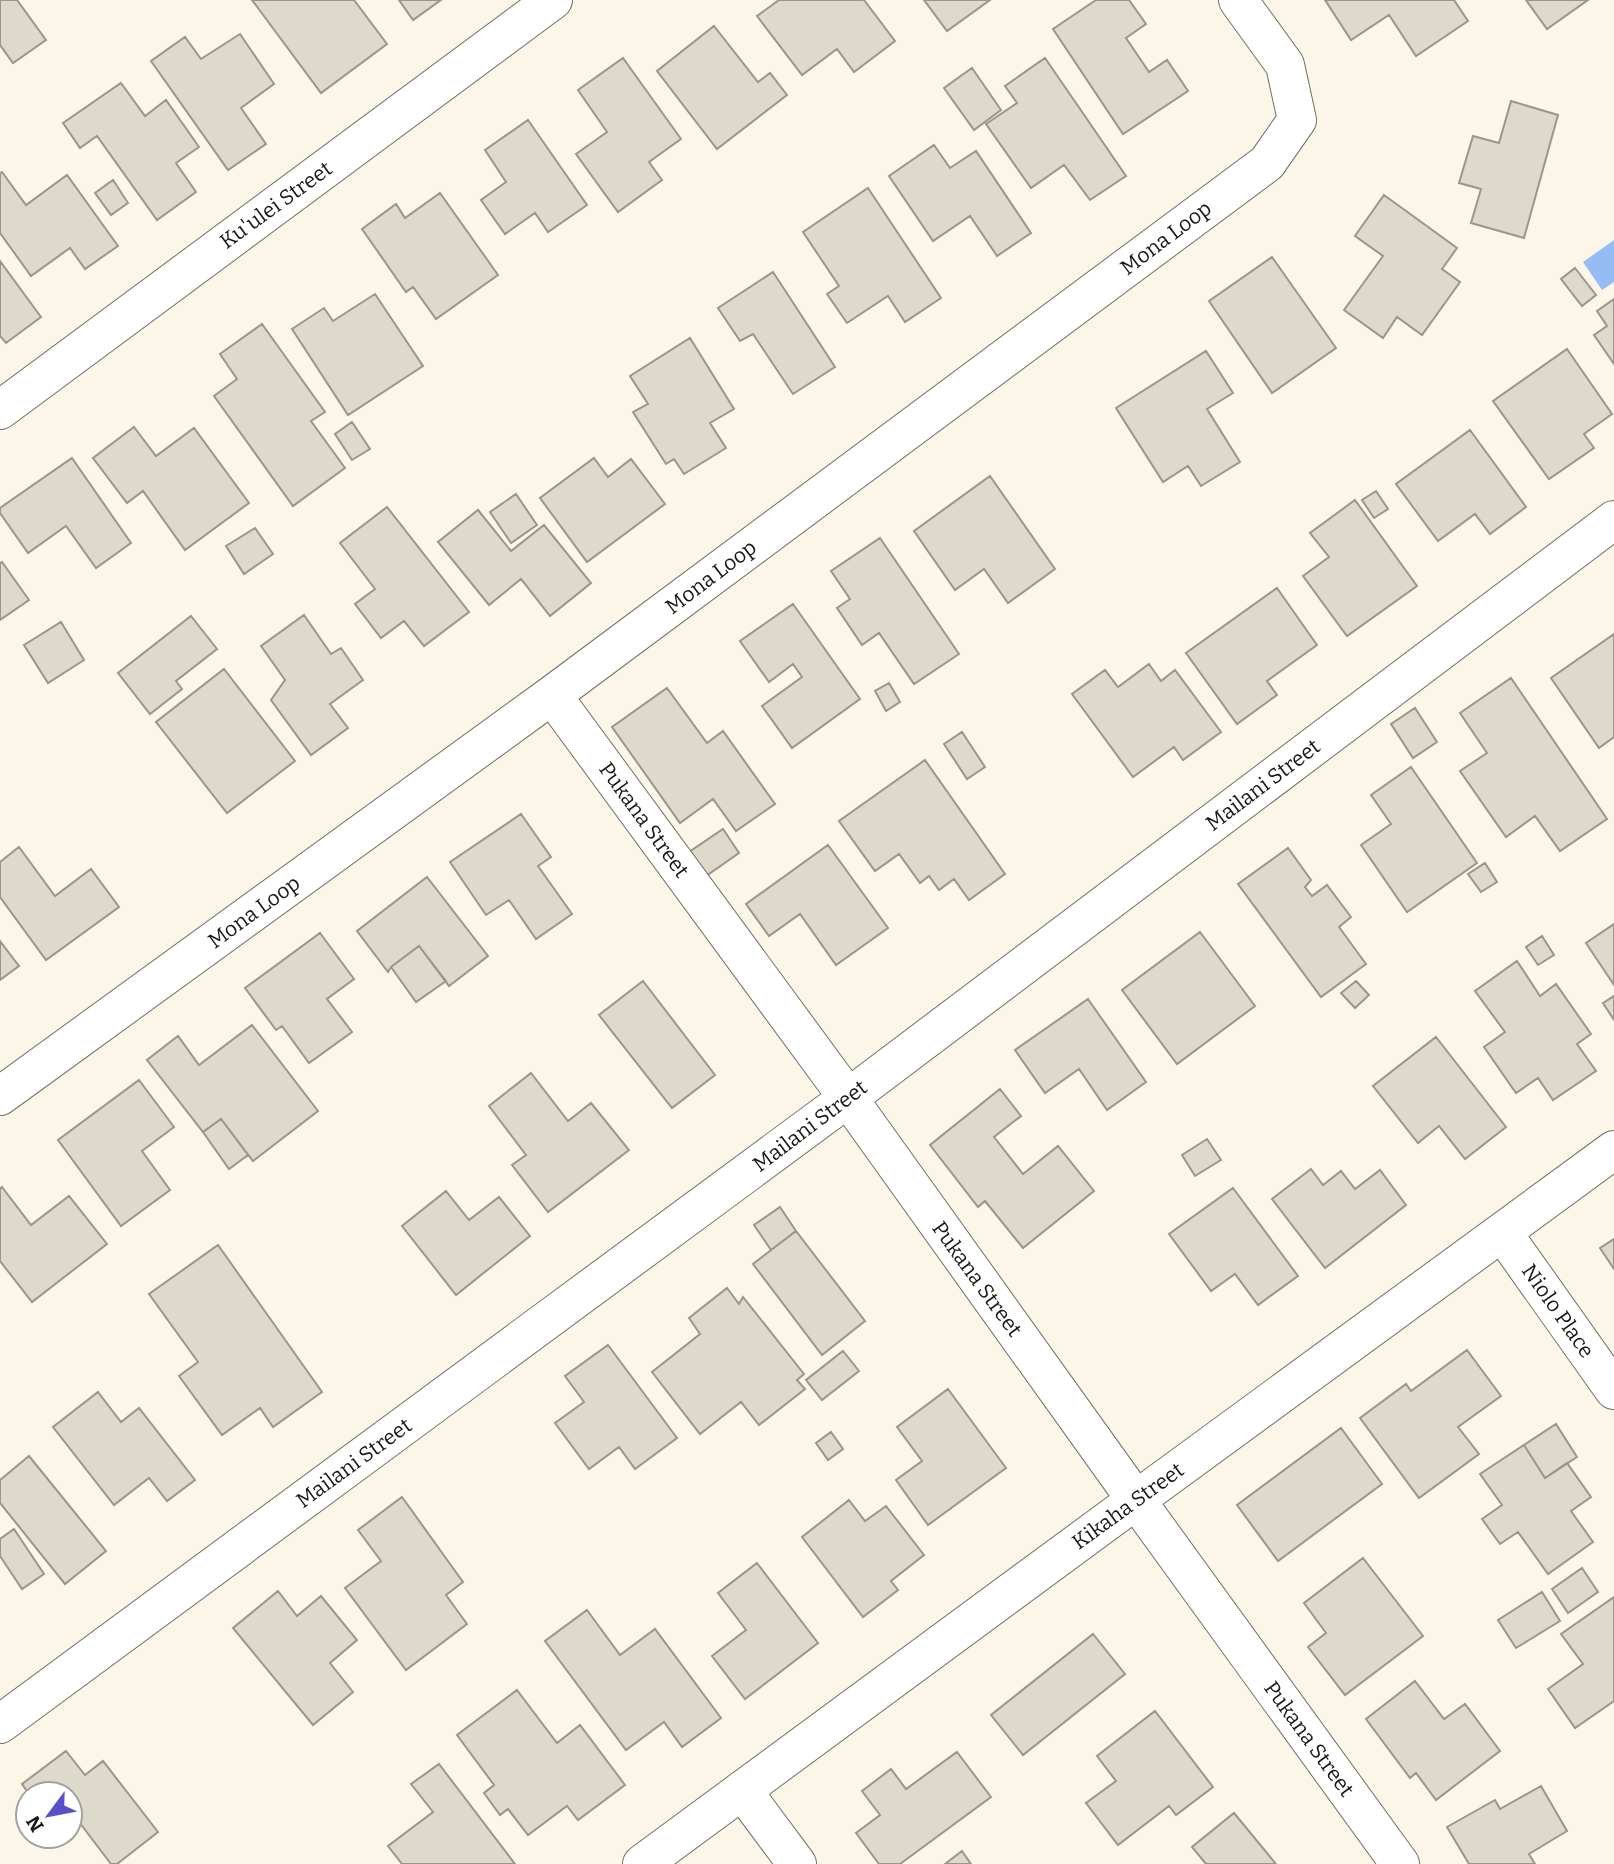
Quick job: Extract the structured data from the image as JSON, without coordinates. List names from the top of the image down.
{
  "streets": {
    "street": [
      "Ku'ulei Street",
      "Mona Loop",
      "Mailani Street",
      "Pukana Street",
      "Niolo Place",
      "Kikaha Street"
    ]
  },
  "crossings": [
    ["Mona Loop", "Pukana Street"],
    ["Mailani Street", "Pukana Street"],
    ["Pukana Street", "Kikaha Street"],
    ["Niolo Place", "Kikaha Street"]
  ],
  "north": "bottom left"
}
